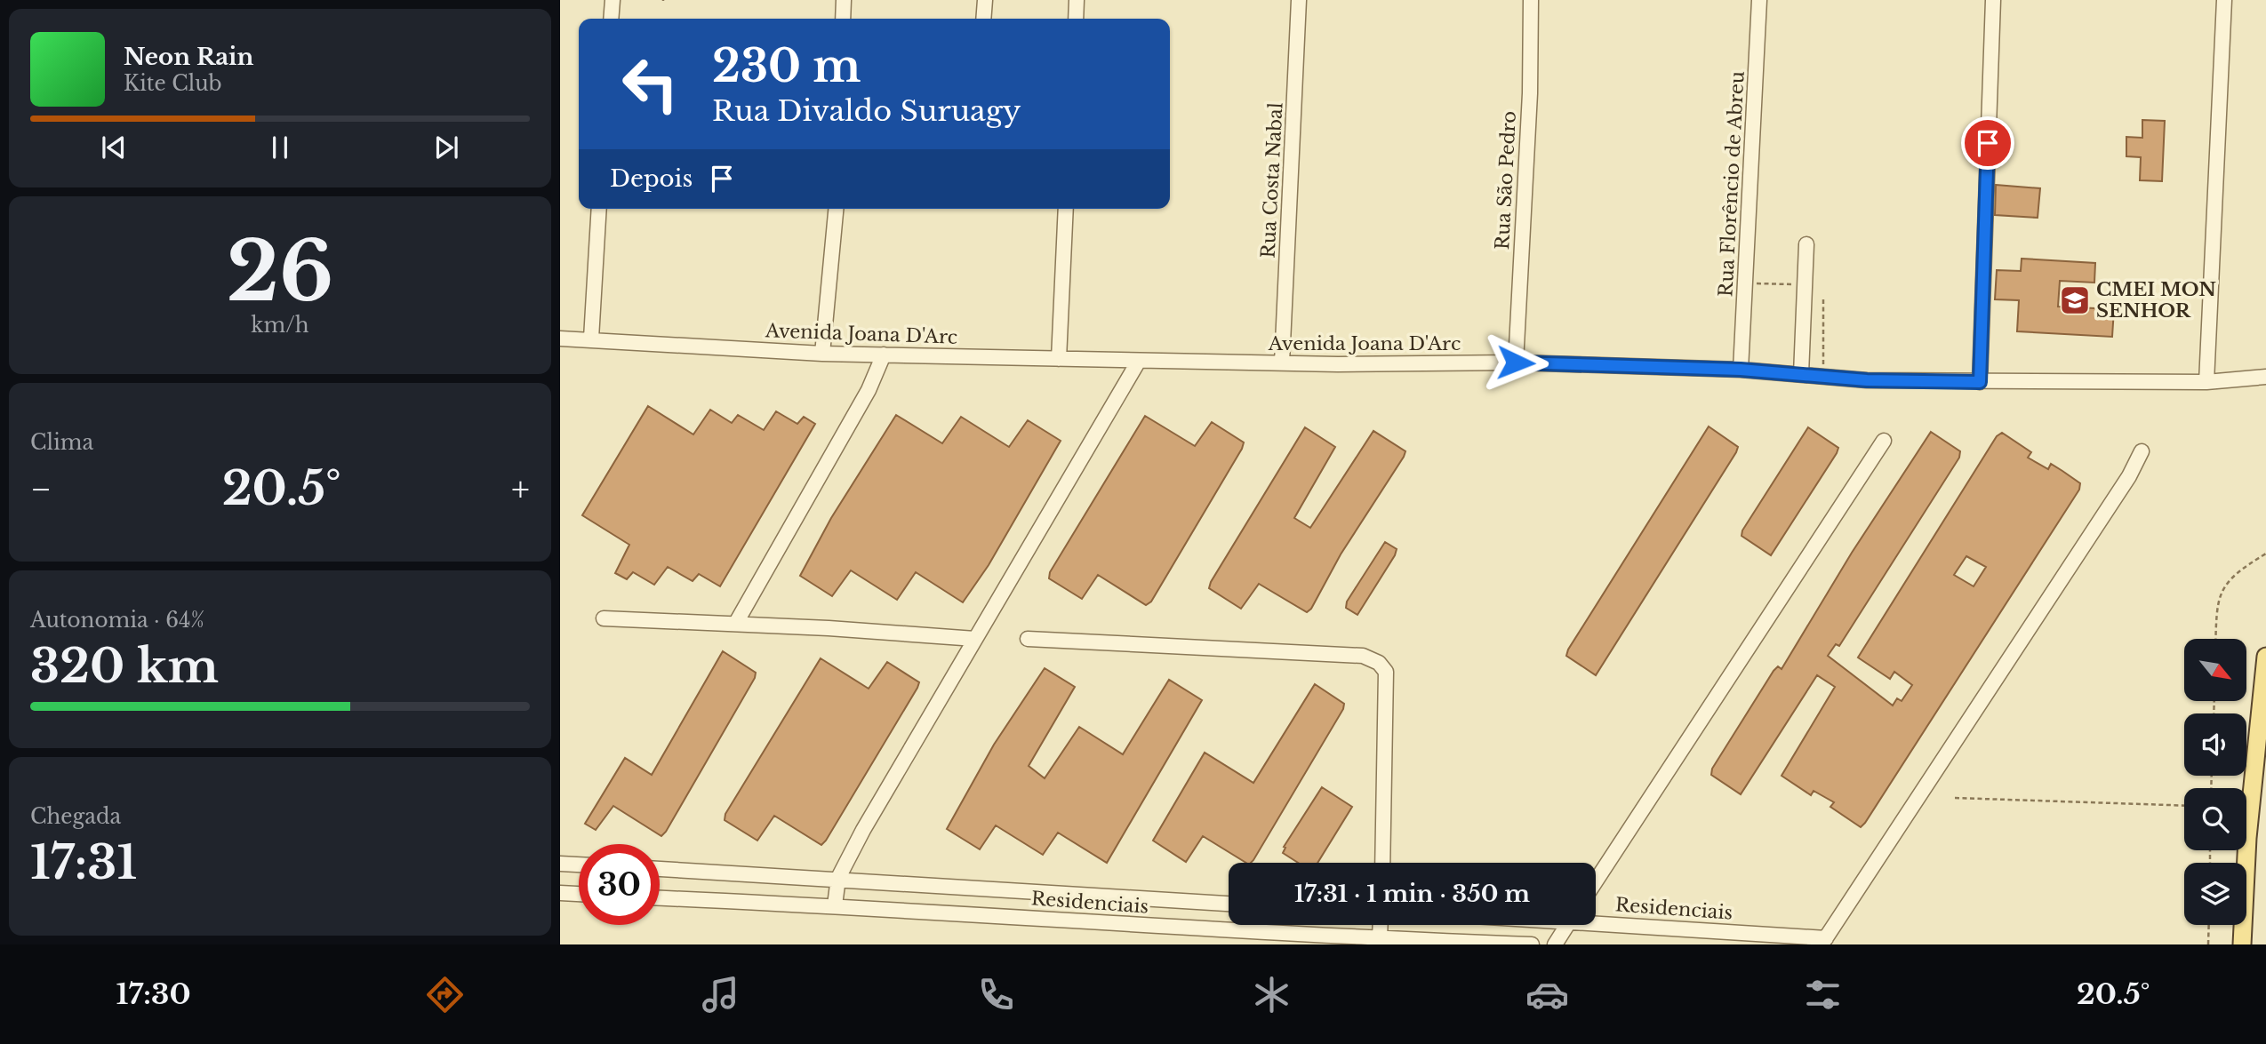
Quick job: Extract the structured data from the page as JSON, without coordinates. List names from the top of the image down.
{
  "streets": {
    "street": [
      "Rua Costa Nabal",
      "Rua São Pedro",
      "Rua Florêncio de Abreu",
      "Avenida Joana D'Arc",
      "Residenciais"
    ]
  },
  "crossings": [
    ["Rua Costa Nabal", "Avenida Joana D'Arc"],
    ["Rua São Pedro", "Avenida Joana D'Arc"],
    ["Rua Florêncio de Abreu", "Avenida Joana D'Arc"]
  ],
  "places": {
    "school or university": ["CMEI MON SENHOR"]
  },
  "north": "bottom right",
  "page": {
    "turn": ["230 m", "Rua Divaldo Suruagy"],
    "song": ["Neon Rain", "Kite Club"],
    "then": "Depois",
    "tile": [
      ["26", "km/h"],
      "Clima",
      ["Autonomia · 64%", "320 km"],
      ["Chegada", "17:31"]
    ],
    "heat": ["−", "20.5°", "+"],
    "limit": "30",
    "trip": "17:31 · 1 min · 350 m",
    "tabs": ["17:30", "20.5°"]
  }
}
